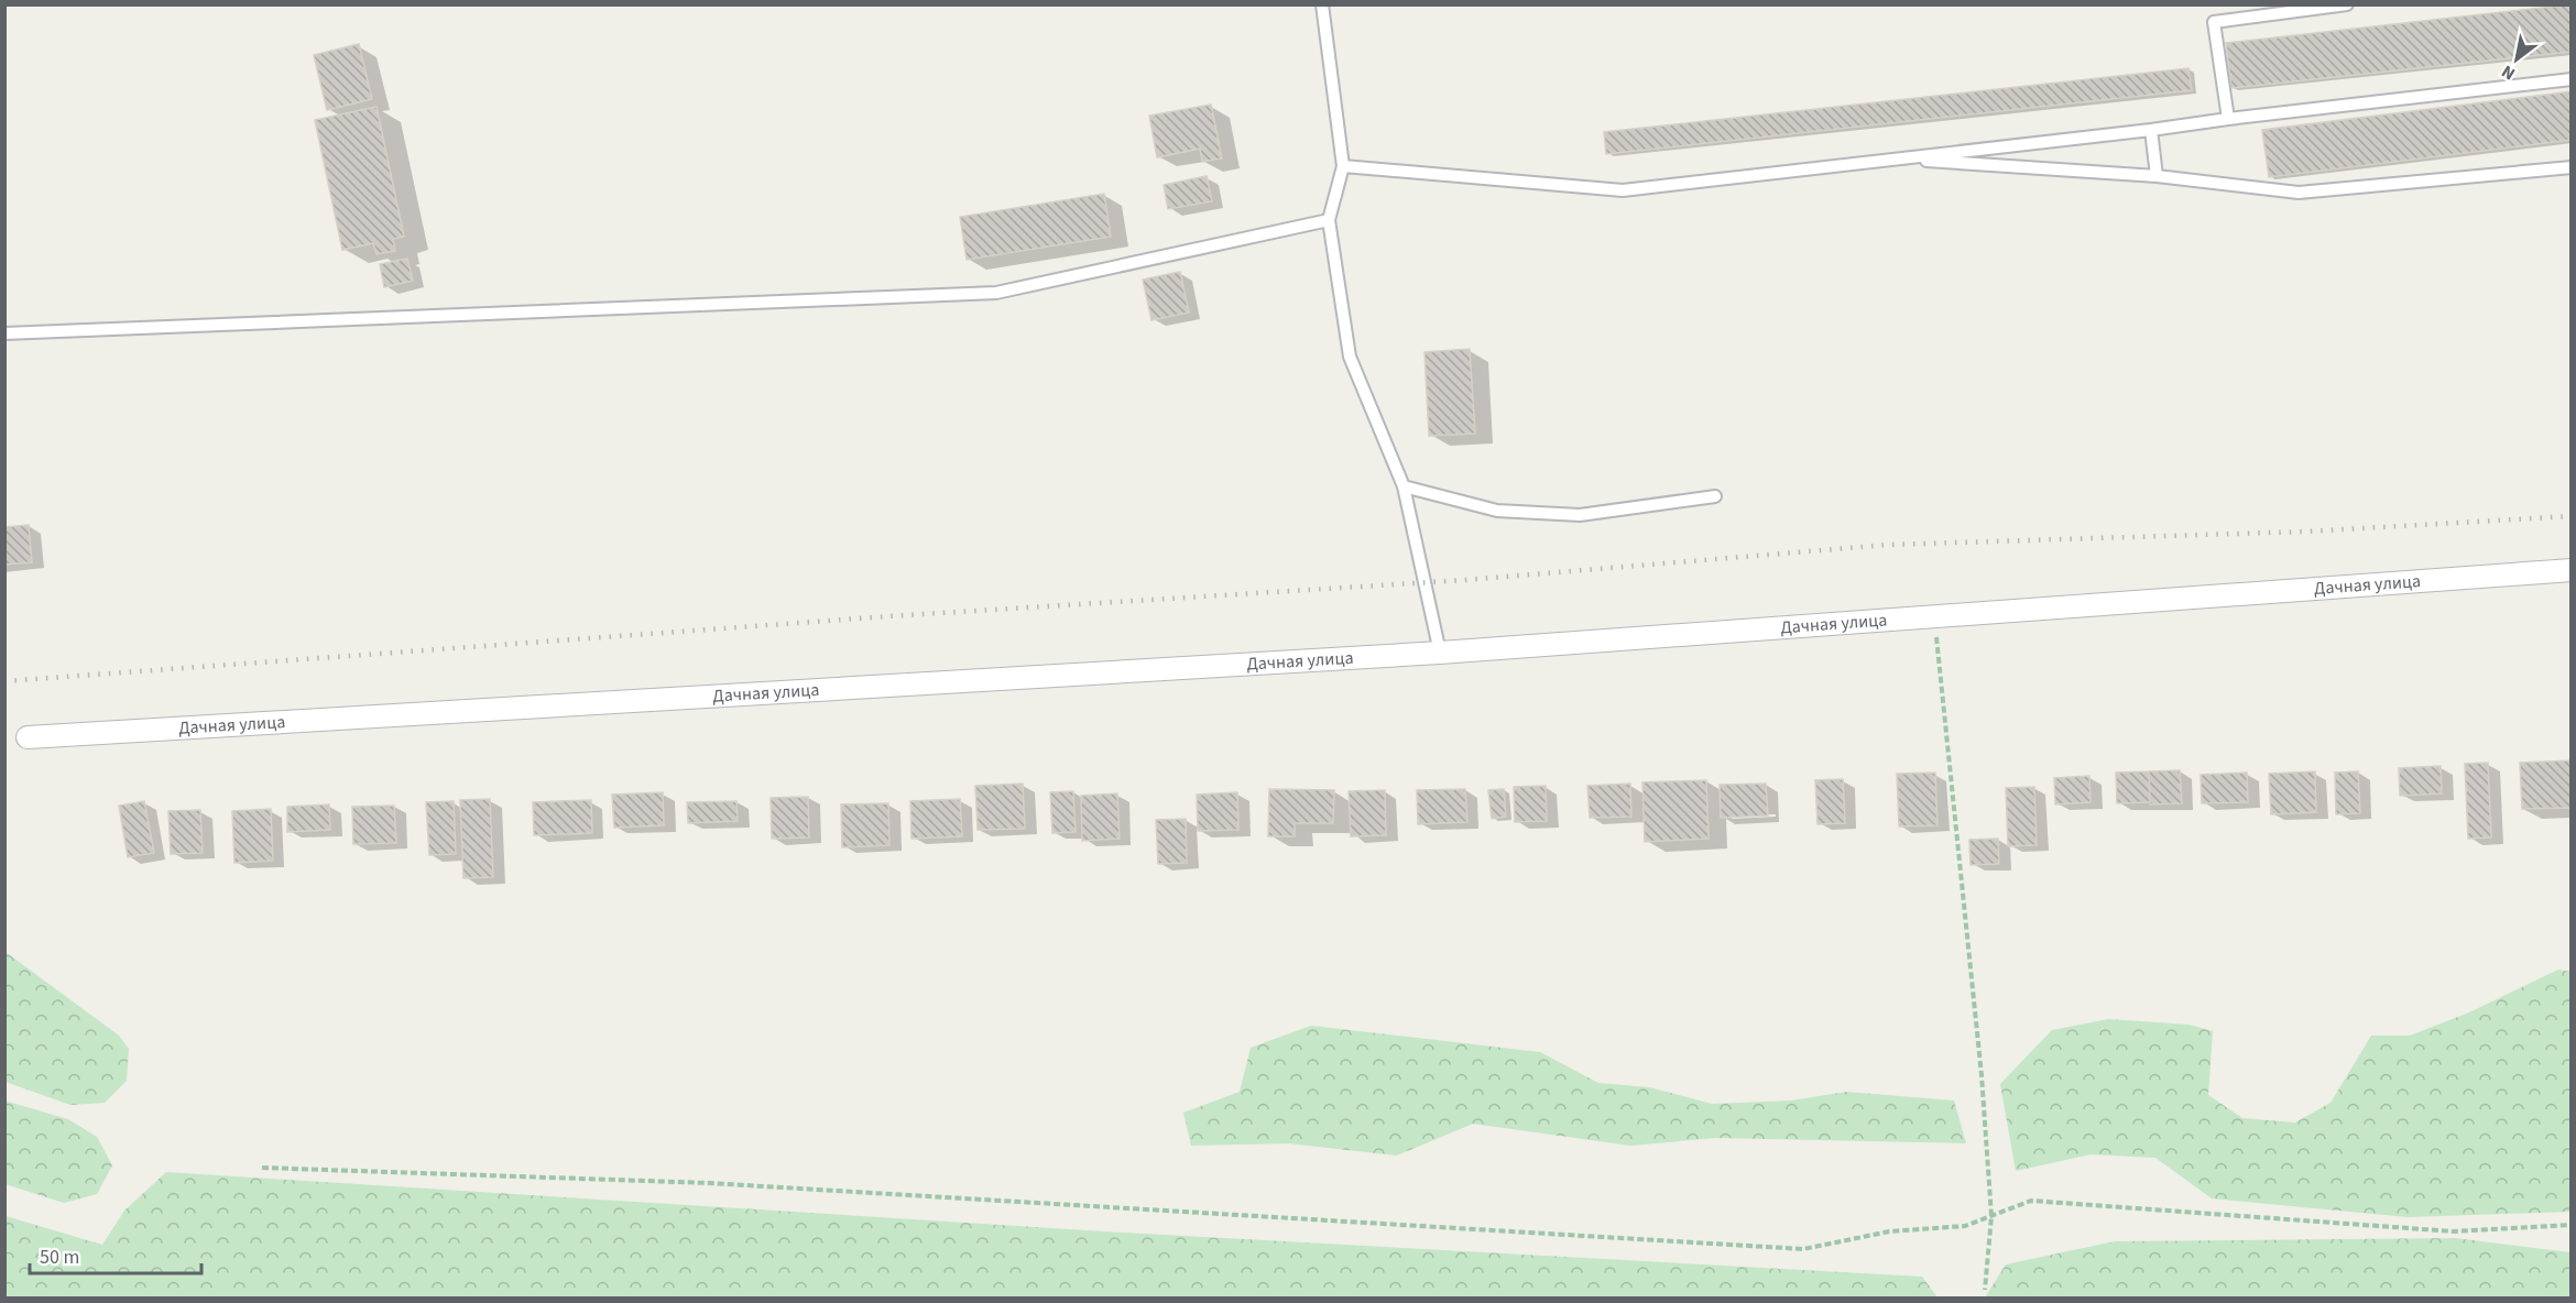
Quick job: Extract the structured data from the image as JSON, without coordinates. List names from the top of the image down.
{
  "streets": {
    "street": ["Дачная улица"]
  },
  "scale_bar": "50 m",
  "north": "bottom left"
}
